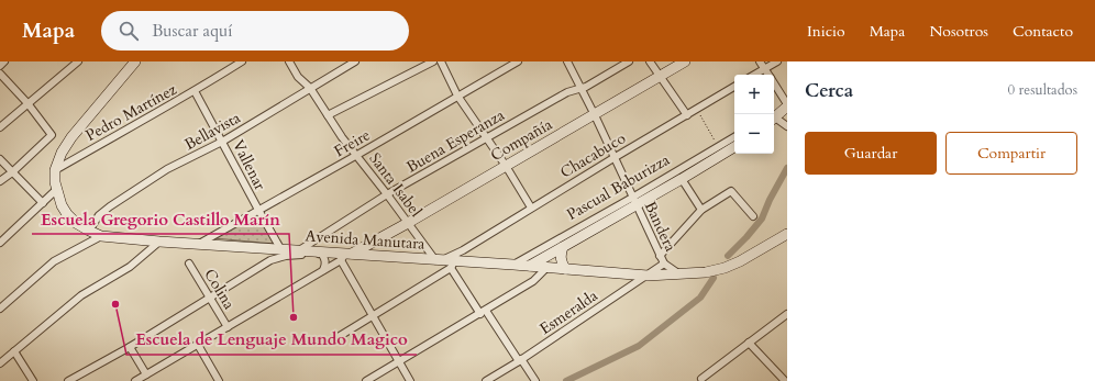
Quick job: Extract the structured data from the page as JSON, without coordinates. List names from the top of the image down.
{
  "streets": {
    "main road": ["Compañía", "Pascual Baburizza", "Avenida Manutara"],
    "street": [
      "Pedro Martínez",
      "Bellavista",
      "Buena Esperanza",
      "Freire",
      "Chacabuco",
      "Vallenar",
      "Santa Isabel",
      "Bandera",
      "Colina",
      "Esmeralda"
    ]
  },
  "crossings": [
    ["Pedro Martínez", "Vallenar"],
    ["Pedro Martínez", "Avenida Manutara"],
    ["Bellavista", "Vallenar"],
    ["Bellavista", "Santa Isabel"],
    ["Bellavista", "Avenida Manutara"],
    ["Compañía", "Santa Isabel"],
    ["Compañía", "Bandera"],
    ["Compañía", "Avenida Manutara"],
    ["Compañía", "Colina"],
    ["Buena Esperanza", "Santa Isabel"],
    ["Buena Esperanza", "Bandera"],
    ["Buena Esperanza", "Avenida Manutara"],
    ["Freire", "Vallenar"],
    ["Freire", "Santa Isabel"],
    ["Freire", "Avenida Manutara"],
    ["Chacabuco", "Santa Isabel"],
    ["Chacabuco", "Bandera"],
    ["Chacabuco", "Avenida Manutara"],
    ["Vallenar", "Avenida Manutara"],
    ["Santa Isabel", "Avenida Manutara"],
    ["Pascual Baburizza", "Bandera"],
    ["Pascual Baburizza", "Avenida Manutara"],
    ["Bandera", "Avenida Manutara"],
    ["Bandera", "Esmeralda"],
    ["Avenida Manutara", "Esmeralda"]
  ],
  "places": ["Escuela de Lenguaje Mundo Magico", "Escuela Gregorio Castillo Marín"],
  "page": {
    "header": "Mapa",
    "search": "Buscar aquí",
    "nav": [
      "Inicio",
      "Mapa",
      "Nosotros",
      "Contacto"
    ],
    "heading": ["Cerca", "0 resultados"],
    "map_buttons": ["+", "−"],
    "buttons": ["Guardar", "Compartir"]
  }
}
